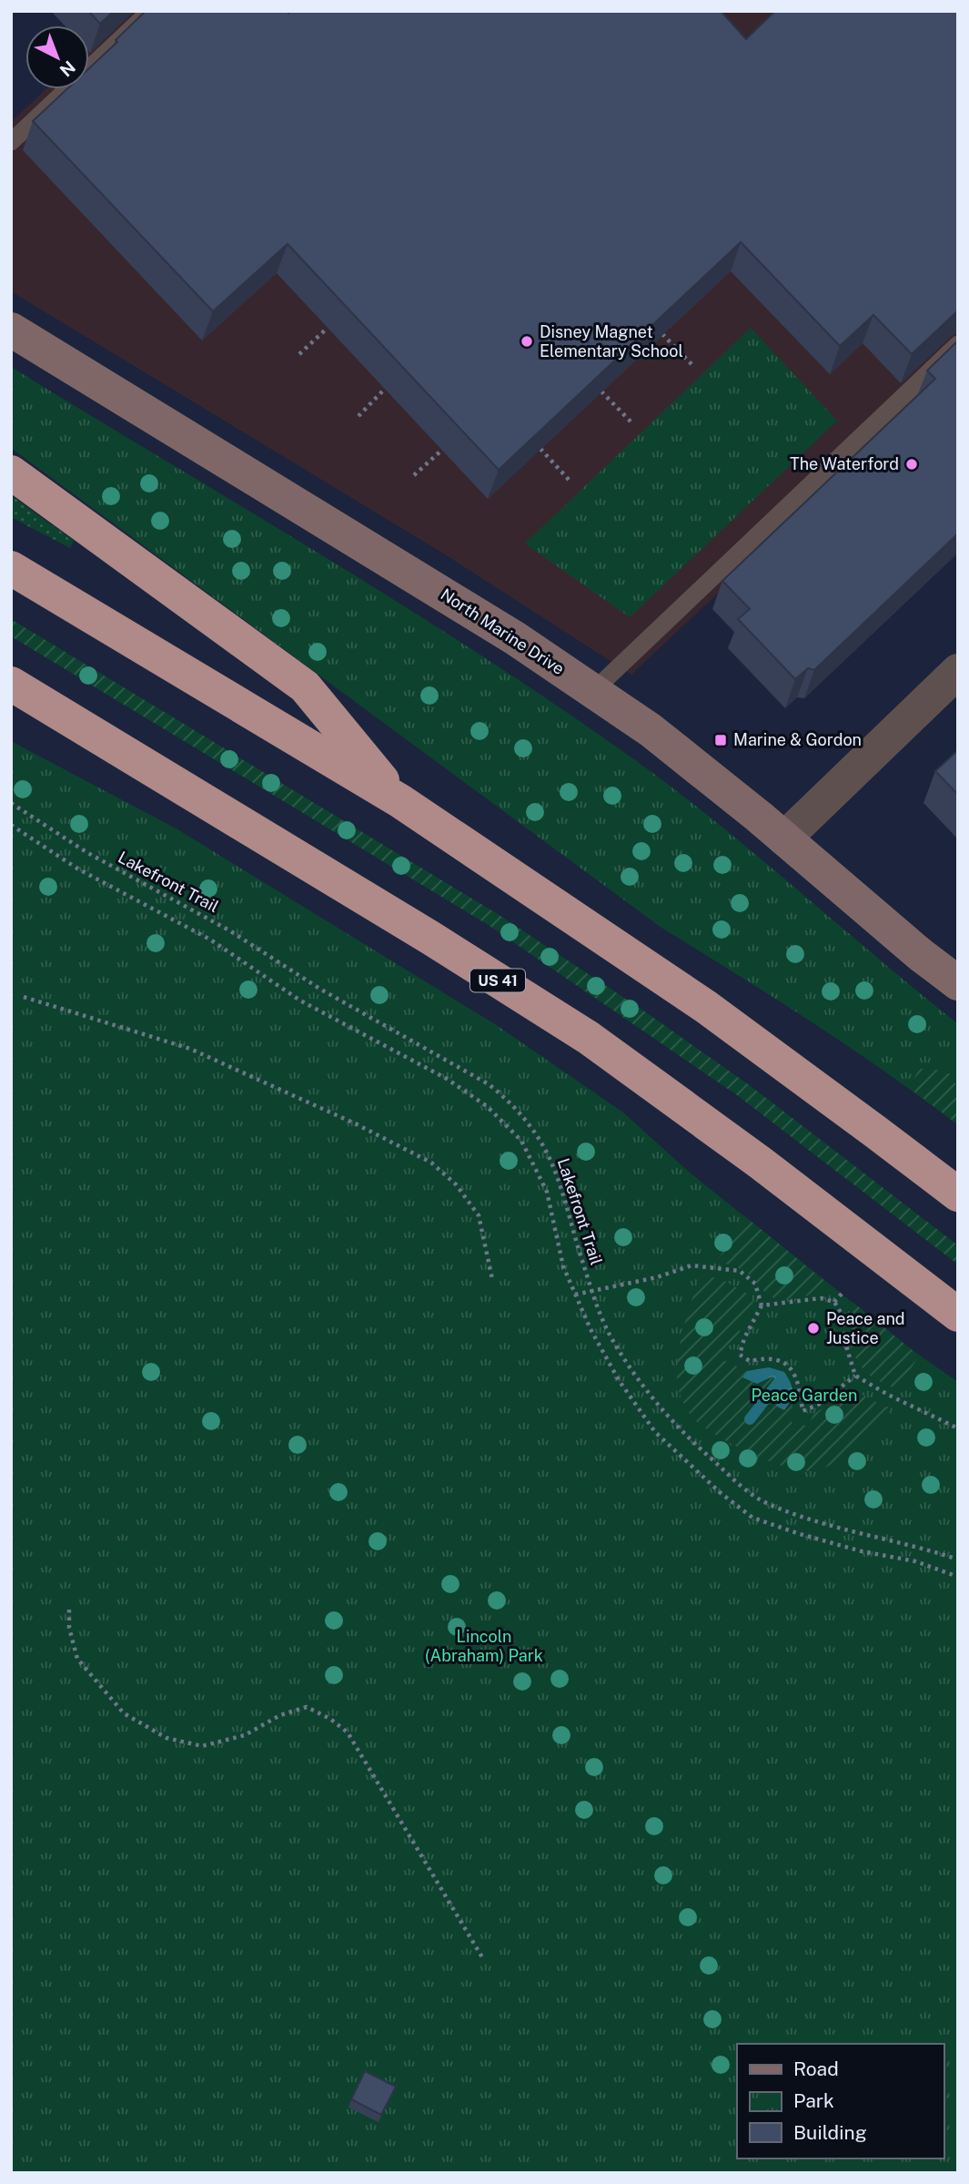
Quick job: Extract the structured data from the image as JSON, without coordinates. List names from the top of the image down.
{
  "streets": {
    "highway": ["US 41"],
    "street": ["North Marine Drive"],
    "path": ["Lakefront Trail"]
  },
  "parks": ["Peace Garden", "Lincoln (Abraham) Park"],
  "places": {
    "other": ["Disney Magnet Elementary School", "The Waterford", "Peace and Justice"],
    "transit": ["Marine & Gordon"]
  },
  "legend": ["Road", "Park", "Building"],
  "north": "bottom right"
}
